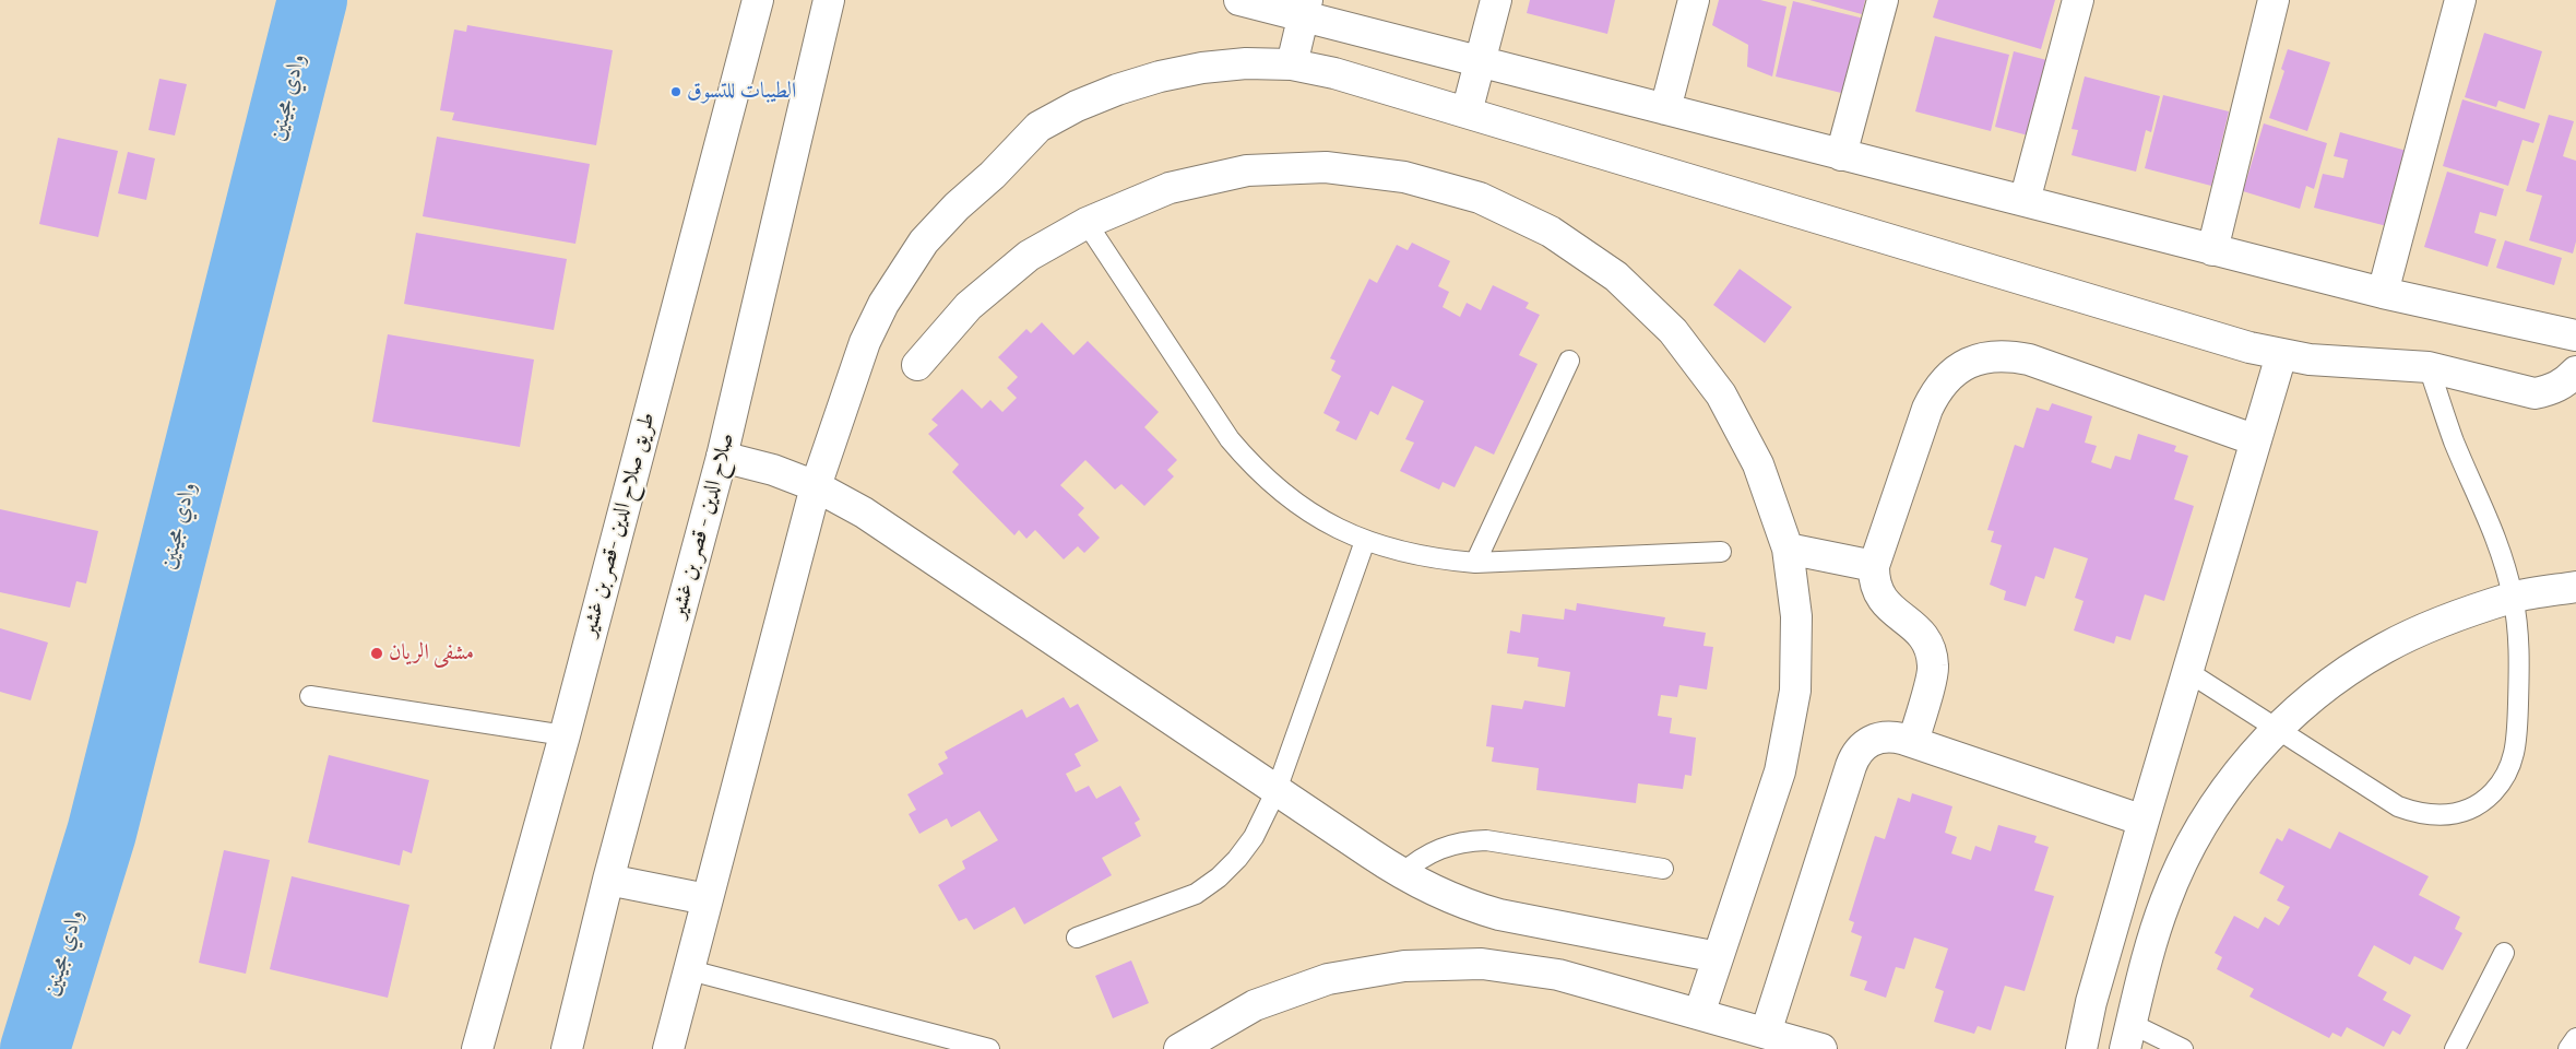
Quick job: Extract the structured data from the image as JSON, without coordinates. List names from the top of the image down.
{
  "streets": {
    "main road": ["طريق صلاح الدين -قصر بن غشير", "صلاح الدين - قصر بن غشير"]
  },
  "water": ["وادي مجينين"],
  "places": ["الطيبات للتسوق", "مشفى الريان"]
}
